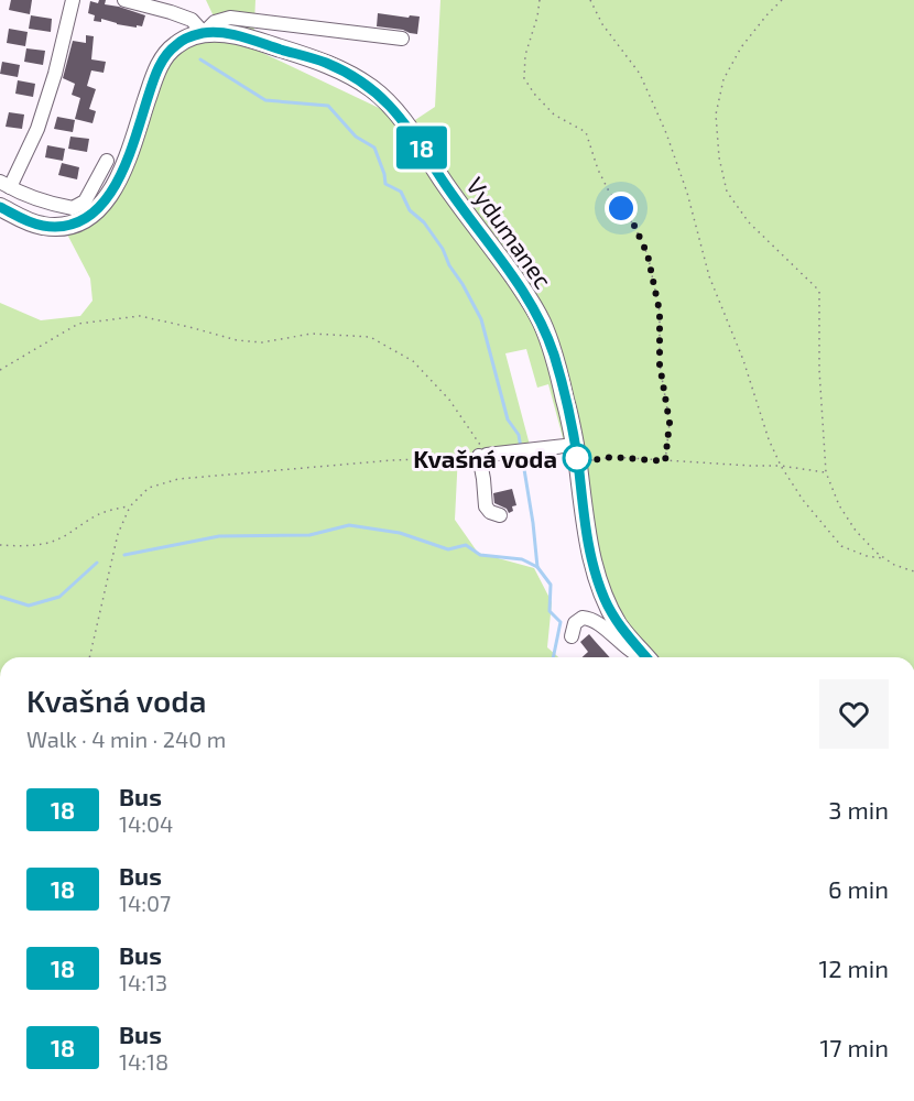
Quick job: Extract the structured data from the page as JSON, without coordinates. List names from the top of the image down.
{
  "streets": {
    "main road": ["Vydumanec"]
  },
  "places": ["Kvašná voda"],
  "lines": ["bus line 18"],
  "page": {
    "on_map": "18",
    "heading": ["Kvašná voda", "Walk · 4 min · 240 m"],
    "list": [
      {
        "mark": "18",
        "name": "Bus",
        "note": "14:04",
        "value": "3 min"
      },
      {
        "mark": "18",
        "name": "Bus",
        "note": "14:07",
        "value": "6 min"
      },
      {
        "mark": "18",
        "name": "Bus",
        "note": "14:13",
        "value": "12 min"
      },
      {
        "mark": "18",
        "name": "Bus",
        "note": "14:18",
        "value": "17 min"
      }
    ]
  }
}
